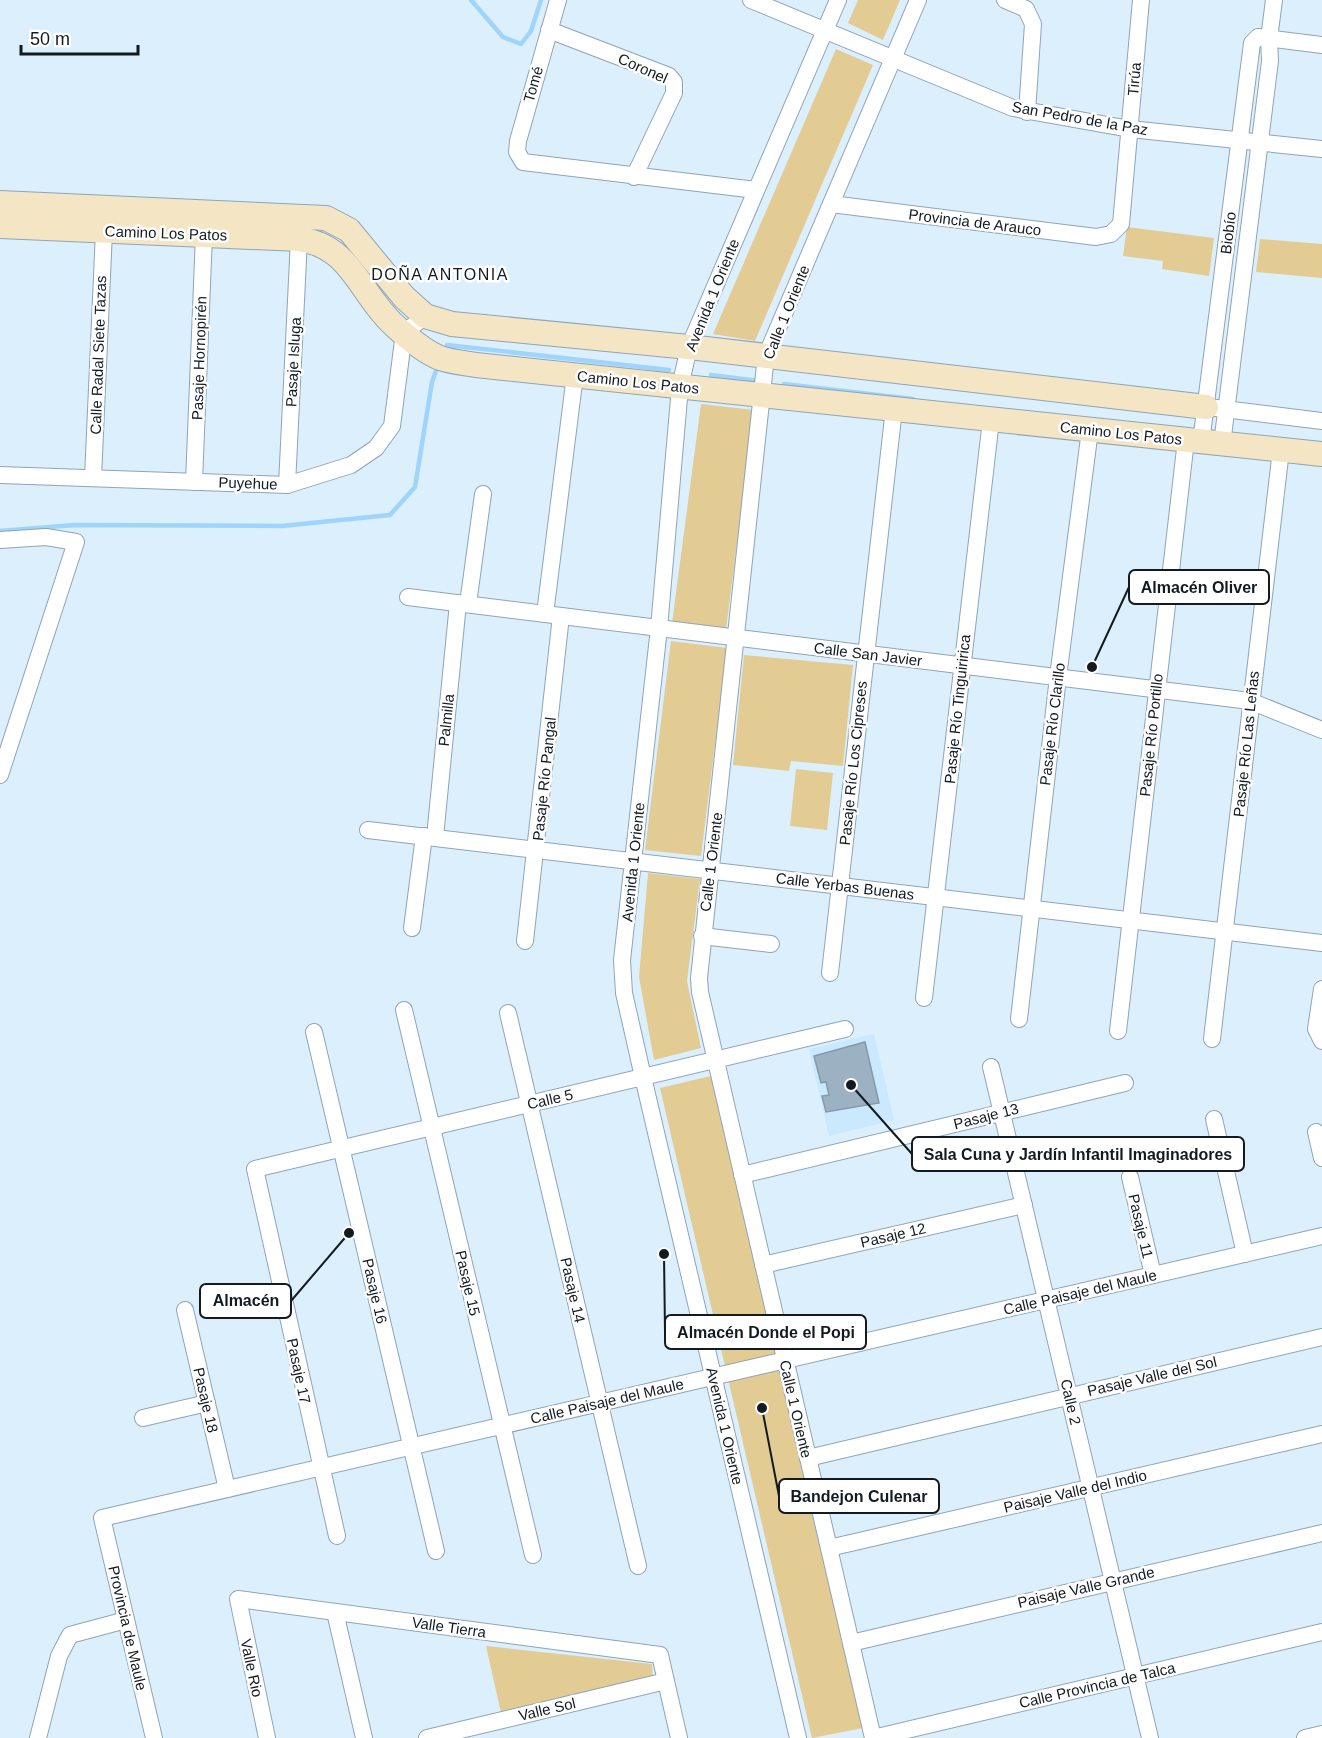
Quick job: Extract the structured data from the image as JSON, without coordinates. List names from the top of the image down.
{
  "streets": {
    "street": [
      "Coronel",
      "Tirúa",
      "Tomé",
      "San Pedro de la Paz",
      "Provincia de Arauco",
      "Camino Los Patos",
      "Biobío",
      "Avenida 1 Oriente",
      "Calle 1 Oriente",
      "Calle Radal Siete Tazas",
      "Pasaje Hornopirén",
      "Pasaje Isluga",
      "Puyehue",
      "Calle San Javier",
      "Pasaje Río Tinguiririca",
      "Palmilla",
      "Pasaje Río Clarillo",
      "Pasaje Río Portillo",
      "Pasaje Río Las Leñas",
      "Pasaje Río Los Cipreses",
      "Pasaje Río Pangal",
      "Calle Yerbas Buenas",
      "Calle 5",
      "Pasaje 13",
      "Pasaje 11",
      "Pasaje 12",
      "Pasaje 15",
      "Pasaje 14",
      "Pasaje 16",
      "Calle Paisaje del Maule",
      "Pasaje 17",
      "Pasaje Valle del Sol",
      "Pasaje 18",
      "Calle 2",
      "Paisaje Valle del Indio",
      "Paisaje Valle Grande",
      "Valle Tierra",
      "Provincia de Maule",
      "Valle Rio",
      "Calle Provincia de Talca",
      "Valle Sol"
    ]
  },
  "crossings": [
    ["Coronel", "Tomé"],
    ["Tirúa", "San Pedro de la Paz"],
    ["Tirúa", "Provincia de Arauco"],
    ["San Pedro de la Paz", "Biobío"],
    ["San Pedro de la Paz", "Avenida 1 Oriente"],
    ["San Pedro de la Paz", "Calle 1 Oriente"],
    ["Provincia de Arauco", "Calle 1 Oriente"],
    ["Camino Los Patos", "Biobío"],
    ["Camino Los Patos", "Avenida 1 Oriente"],
    ["Camino Los Patos", "Calle 1 Oriente"],
    ["Camino Los Patos", "Calle Radal Siete Tazas"],
    ["Camino Los Patos", "Pasaje Hornopirén"],
    ["Camino Los Patos", "Pasaje Isluga"],
    ["Camino Los Patos", "Puyehue"],
    ["Camino Los Patos", "Pasaje Río Tinguiririca"],
    ["Camino Los Patos", "Pasaje Río Clarillo"],
    ["Camino Los Patos", "Pasaje Río Portillo"],
    ["Camino Los Patos", "Pasaje Río Las Leñas"],
    ["Camino Los Patos", "Pasaje Río Los Cipreses"],
    ["Camino Los Patos", "Pasaje Río Pangal"],
    ["Biobío", "Pasaje Río Portillo"],
    ["Avenida 1 Oriente", "Calle San Javier"],
    ["Avenida 1 Oriente", "Calle Yerbas Buenas"],
    ["Avenida 1 Oriente", "Calle 5"],
    ["Avenida 1 Oriente", "Calle Paisaje del Maule"],
    ["Calle 1 Oriente", "Calle San Javier"],
    ["Calle 1 Oriente", "Calle Yerbas Buenas"],
    ["Calle 1 Oriente", "Calle 5"],
    ["Calle 1 Oriente", "Pasaje 13"],
    ["Calle 1 Oriente", "Pasaje 12"],
    ["Calle 1 Oriente", "Calle Paisaje del Maule"],
    ["Calle 1 Oriente", "Pasaje Valle del Sol"],
    ["Calle 1 Oriente", "Paisaje Valle del Indio"],
    ["Calle 1 Oriente", "Paisaje Valle Grande"],
    ["Calle 1 Oriente", "Calle Provincia de Talca"],
    ["Calle Radal Siete Tazas", "Puyehue"],
    ["Pasaje Hornopirén", "Puyehue"],
    ["Pasaje Isluga", "Puyehue"],
    ["Calle San Javier", "Pasaje Río Tinguiririca"],
    ["Calle San Javier", "Palmilla"],
    ["Calle San Javier", "Pasaje Río Clarillo"],
    ["Calle San Javier", "Pasaje Río Portillo"],
    ["Calle San Javier", "Pasaje Río Las Leñas"],
    ["Calle San Javier", "Pasaje Río Los Cipreses"],
    ["Calle San Javier", "Pasaje Río Pangal"],
    ["Pasaje Río Tinguiririca", "Calle Yerbas Buenas"],
    ["Palmilla", "Calle Yerbas Buenas"],
    ["Pasaje Río Clarillo", "Calle Yerbas Buenas"],
    ["Pasaje Río Portillo", "Calle Yerbas Buenas"],
    ["Pasaje Río Las Leñas", "Calle Yerbas Buenas"],
    ["Pasaje Río Los Cipreses", "Calle Yerbas Buenas"],
    ["Pasaje Río Pangal", "Calle Yerbas Buenas"],
    ["Calle 5", "Pasaje 15"],
    ["Calle 5", "Pasaje 14"],
    ["Calle 5", "Pasaje 16"],
    ["Calle 5", "Pasaje 17"],
    ["Pasaje 13", "Calle 2"],
    ["Pasaje 11", "Calle Paisaje del Maule"],
    ["Pasaje 12", "Calle 2"],
    ["Pasaje 15", "Calle Paisaje del Maule"],
    ["Pasaje 14", "Calle Paisaje del Maule"],
    ["Pasaje 16", "Calle Paisaje del Maule"],
    ["Calle Paisaje del Maule", "Pasaje 17"],
    ["Calle Paisaje del Maule", "Pasaje 18"],
    ["Calle Paisaje del Maule", "Calle 2"],
    ["Calle Paisaje del Maule", "Provincia de Maule"],
    ["Pasaje Valle del Sol", "Calle 2"],
    ["Calle 2", "Paisaje Valle del Indio"],
    ["Calle 2", "Paisaje Valle Grande"],
    ["Calle 2", "Calle Provincia de Talca"],
    ["Valle Tierra", "Valle Rio"],
    ["Valle Tierra", "Valle Sol"]
  ],
  "districts": ["DOÑA ANTONIA"],
  "places": [
    "Almacén Oliver",
    "Sala Cuna y Jardín Infantil Imaginadores",
    "Almacén",
    "Almacén Donde el Popi",
    "Bandejon Culenar"
  ],
  "scale_bar": "50 m"
}
